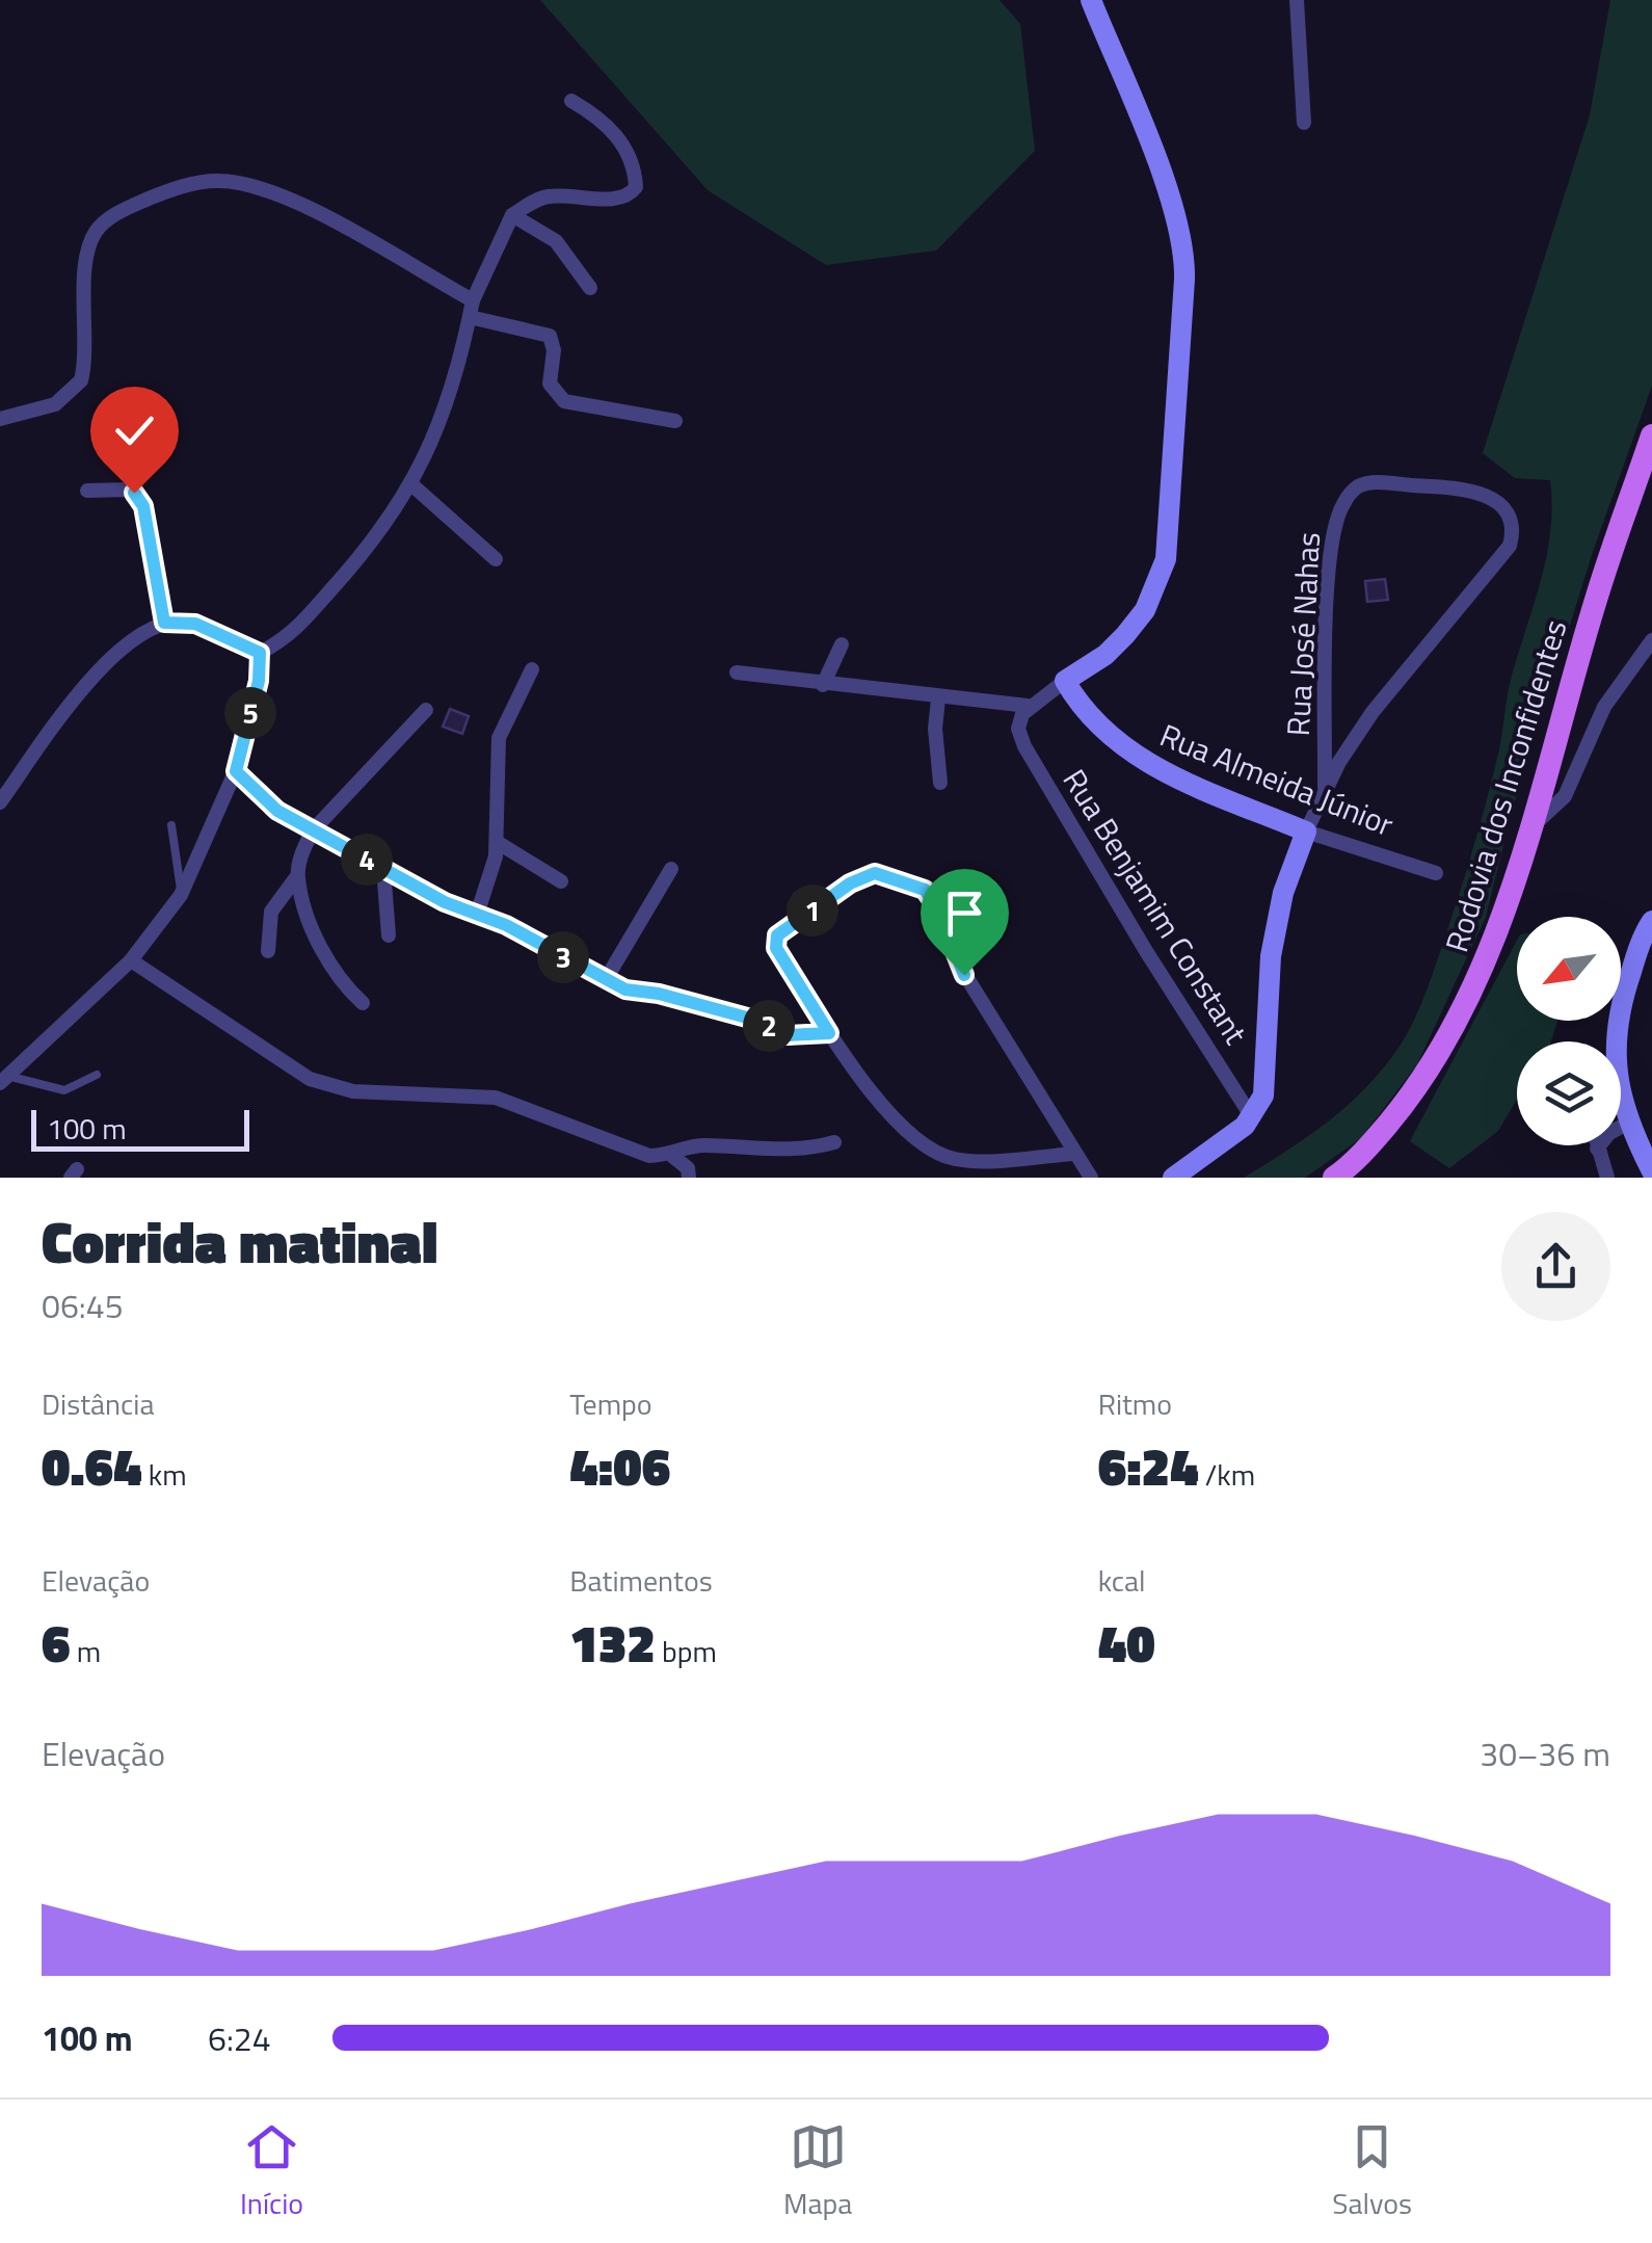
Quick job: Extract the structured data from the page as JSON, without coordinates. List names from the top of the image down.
{
  "streets": {
    "main road": ["Rodovia dos Inconfidentes"],
    "street": ["Rua José Nahas", "Rua Almeida Júnior", "Rua Benjamim Constant"]
  },
  "scale_bar": "100 m",
  "north": "bottom left",
  "page": {
    "pins": [
      "5",
      "4",
      "1",
      "3",
      "2"
    ],
    "scale": "100 m",
    "heading": ["Corrida matinal", "06:45"],
    "stats": [
      ["Distância", "0.64 km"],
      ["Tempo", "4:06"],
      ["Ritmo", "6:24 /km"],
      ["Elevação", "6 m"],
      ["Batimentos", "132 bpm"],
      ["kcal", "40"]
    ],
    "chart": ["Elevação", "30–36 m"],
    "list": [
      {
        "name": "100 m",
        "note": "6:24"
      }
    ],
    "tabs": ["Início", "Mapa", "Salvos"]
  }
}
